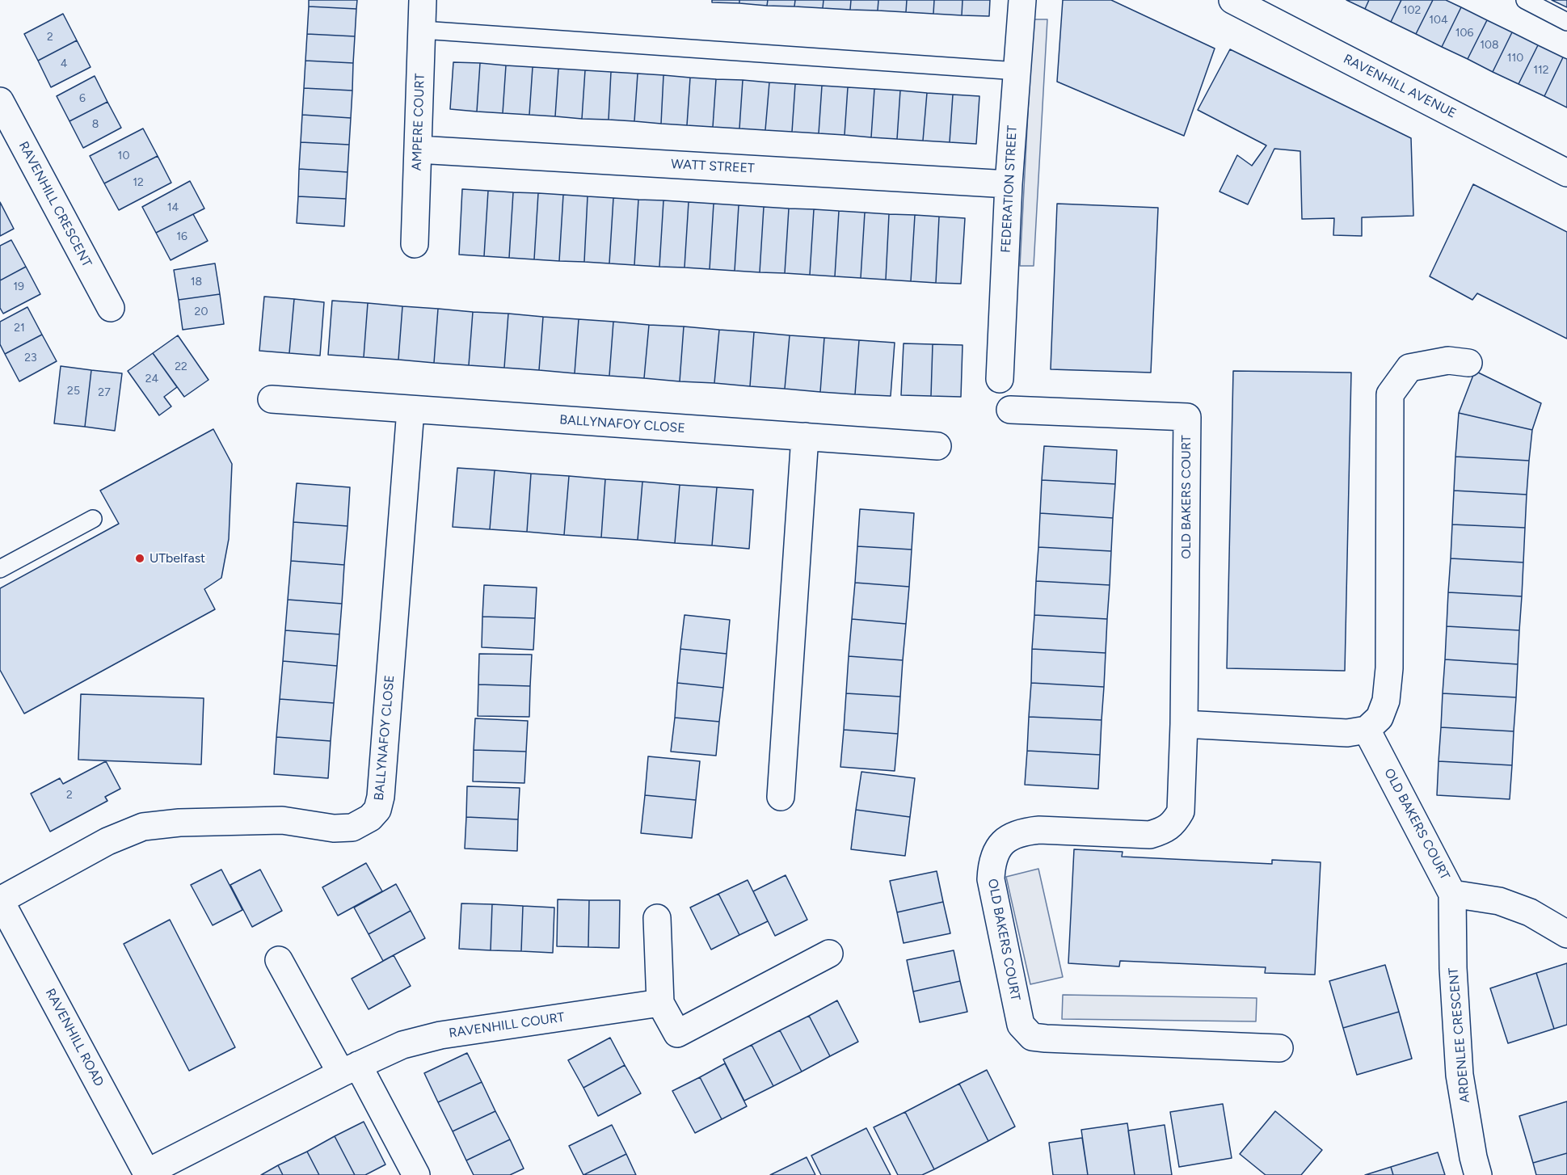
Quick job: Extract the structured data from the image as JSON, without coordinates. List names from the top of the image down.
{
  "streets": {
    "street": [
      "RAVENHILL AVENUE",
      "AMPERE COURT",
      "WATT STREET",
      "FEDERATION STREET",
      "RAVENHILL CRESCENT",
      "BALLYNAFOY CLOSE",
      "OLD BAKERS COURT",
      "RAVENHILL COURT",
      "ARDENLEE CRESCENT",
      "RAVENHILL ROAD"
    ]
  },
  "crossings": [
    ["AMPERE COURT", "WATT STREET"],
    ["WATT STREET", "FEDERATION STREET"],
    ["BALLYNAFOY CLOSE", "RAVENHILL ROAD"],
    ["OLD BAKERS COURT", "ARDENLEE CRESCENT"],
    ["RAVENHILL COURT", "RAVENHILL ROAD"]
  ],
  "places": ["UTbelfast"],
  "house_numbers": [
    "102",
    "104",
    "106",
    "2",
    "108",
    "110",
    "4",
    "112",
    "6",
    "8",
    "10",
    "12",
    "14",
    "16",
    "18",
    "19",
    "20",
    "21",
    "23",
    "22",
    "24",
    "25",
    "27",
    "2"
  ]
}
